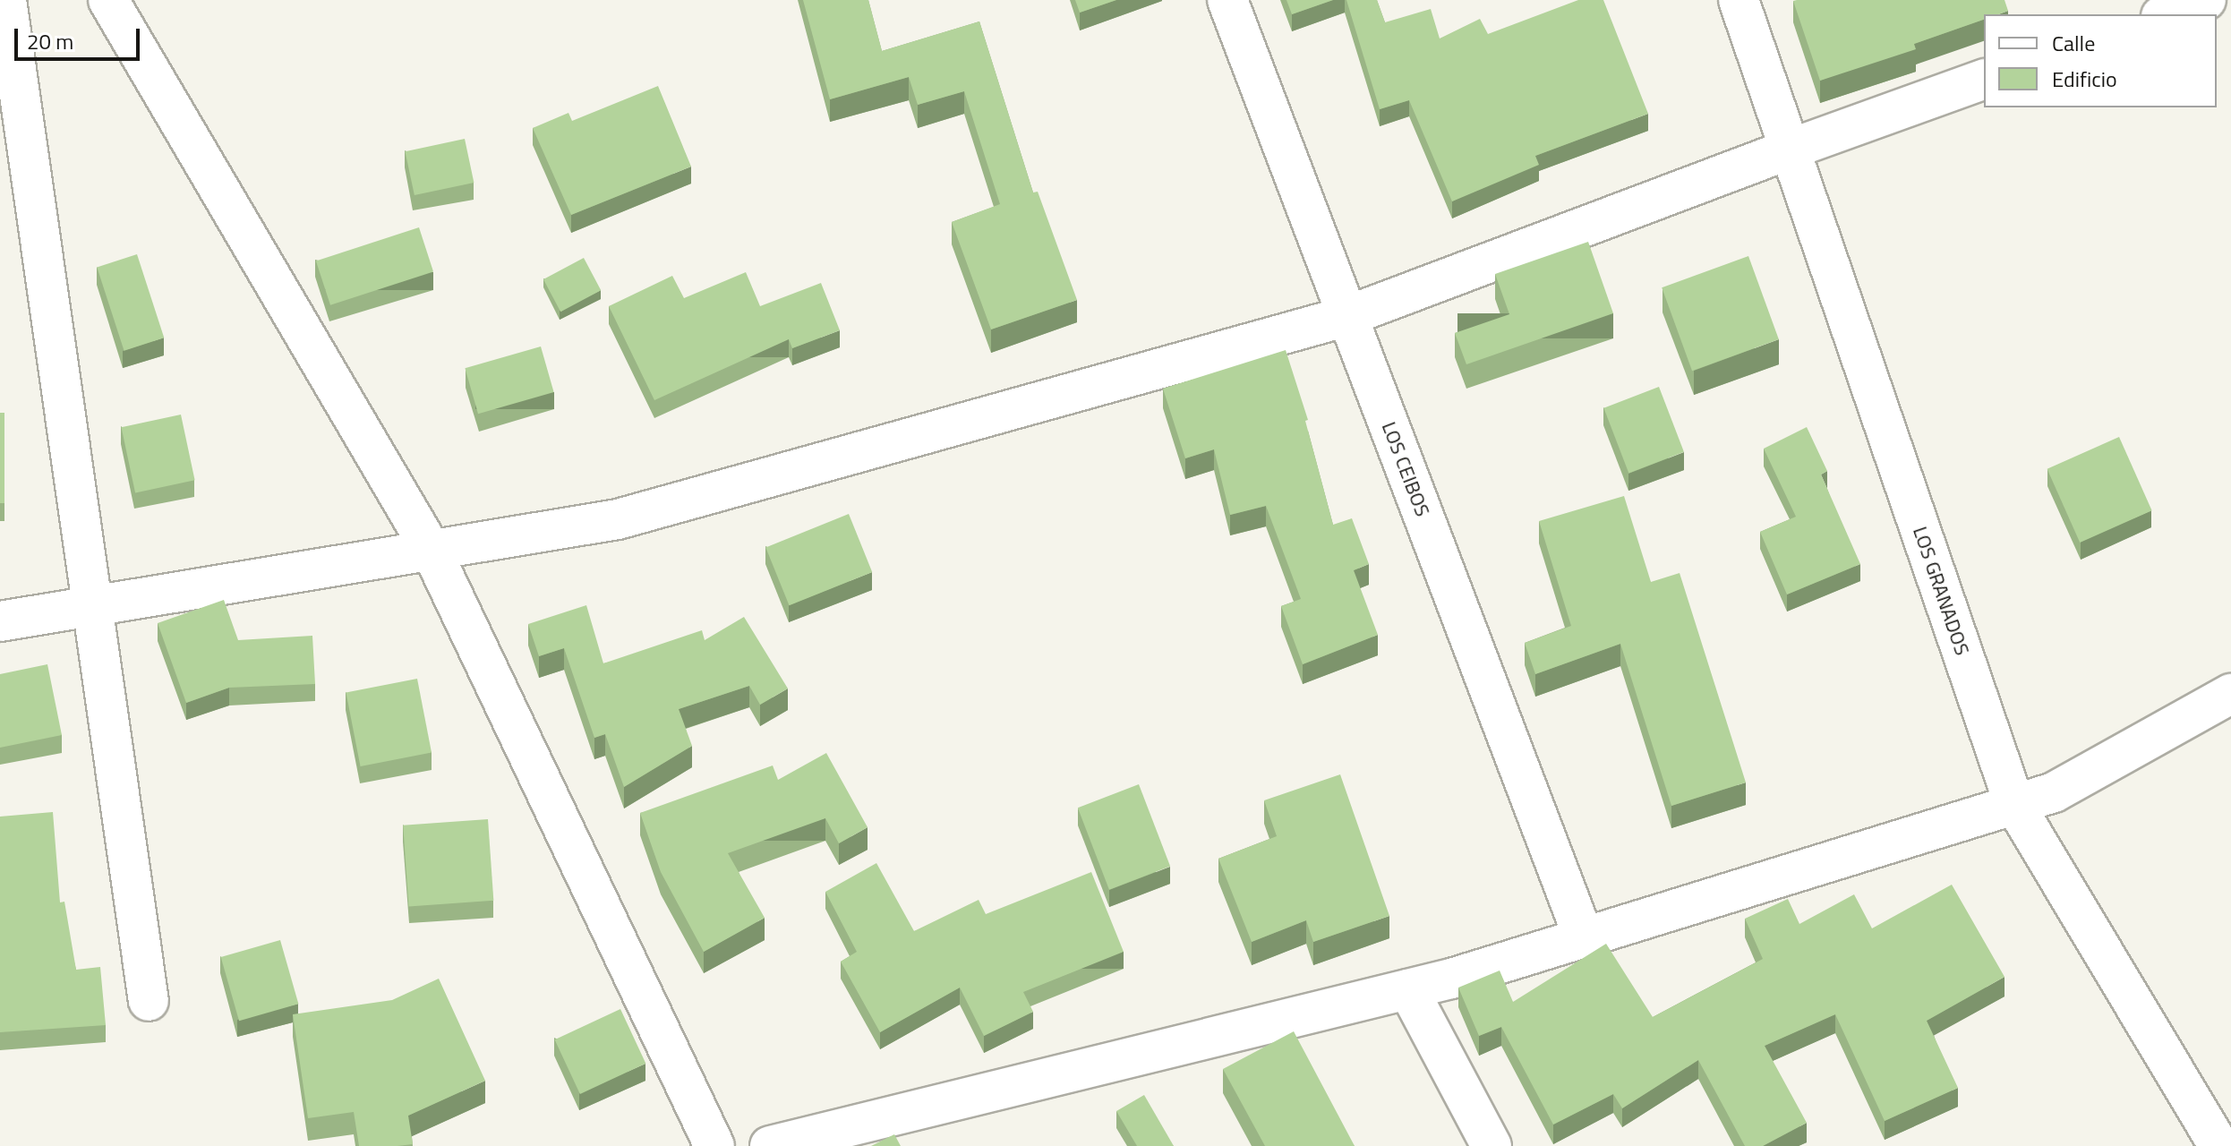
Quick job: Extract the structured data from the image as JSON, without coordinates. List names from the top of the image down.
{
  "streets": {
    "street": ["LOS CEIBOS", "LOS GRANADOS"]
  },
  "legend": ["Calle", "Edificio"],
  "scale_bar": "20 m"
}
